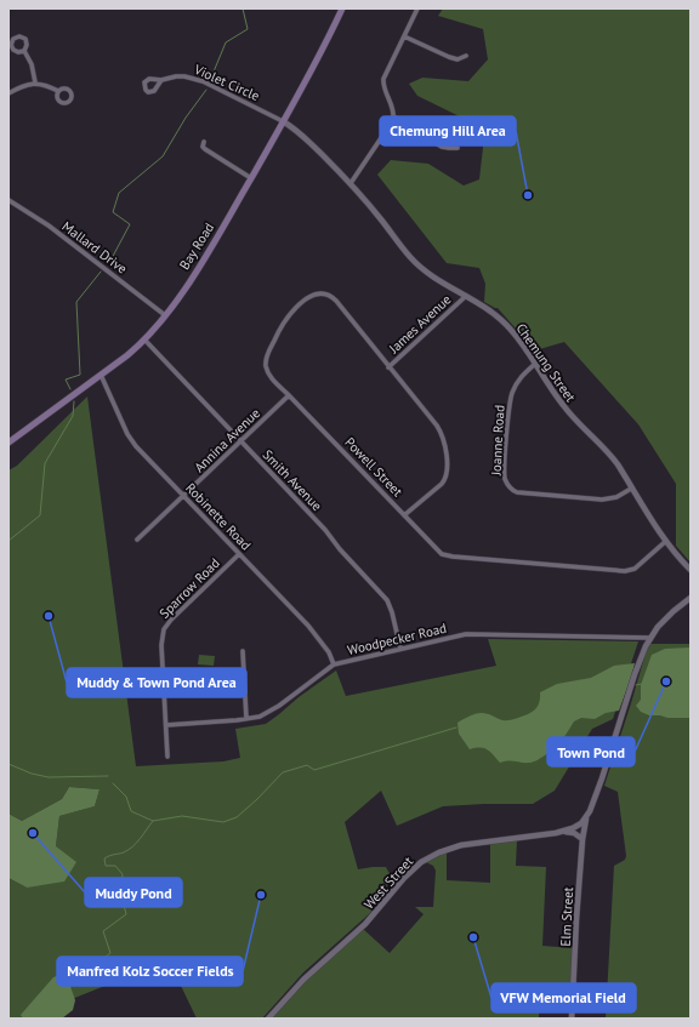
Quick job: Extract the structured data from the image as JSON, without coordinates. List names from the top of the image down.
{
  "streets": {
    "main road": ["Bay Road"],
    "street": [
      "Violet Circle",
      "Mallard Drive",
      "James Avenue",
      "Chemung Street",
      "Annina Avenue",
      "Joanne Road",
      "Powell Street",
      "Smith Avenue",
      "Robinette Road",
      "Sparrow Road",
      "Woodpecker Road",
      "West Street",
      "Elm Street"
    ]
  },
  "crossings": [
    ["Violet Circle", "Bay Road"],
    ["Violet Circle", "Chemung Street"],
    ["Bay Road", "Mallard Drive"],
    ["Bay Road", "Chemung Street"],
    ["Bay Road", "Smith Avenue"],
    ["Bay Road", "Robinette Road"],
    ["James Avenue", "Chemung Street"],
    ["James Avenue", "Powell Street"],
    ["Chemung Street", "Joanne Road"],
    ["Chemung Street", "Powell Street"],
    ["Annina Avenue", "Powell Street"],
    ["Annina Avenue", "Smith Avenue"],
    ["Annina Avenue", "Robinette Road"],
    ["Smith Avenue", "Woodpecker Road"],
    ["Robinette Road", "Sparrow Road"],
    ["Robinette Road", "Woodpecker Road"],
    ["Sparrow Road", "Woodpecker Road"],
    ["West Street", "Elm Street"]
  ],
  "places": [
    "Chemung Hill Area",
    "Muddy & Town Pond Area",
    "Town Pond",
    "Muddy Pond",
    "Manfred Kolz Soccer Fields",
    "VFW Memorial Field"
  ]
}
